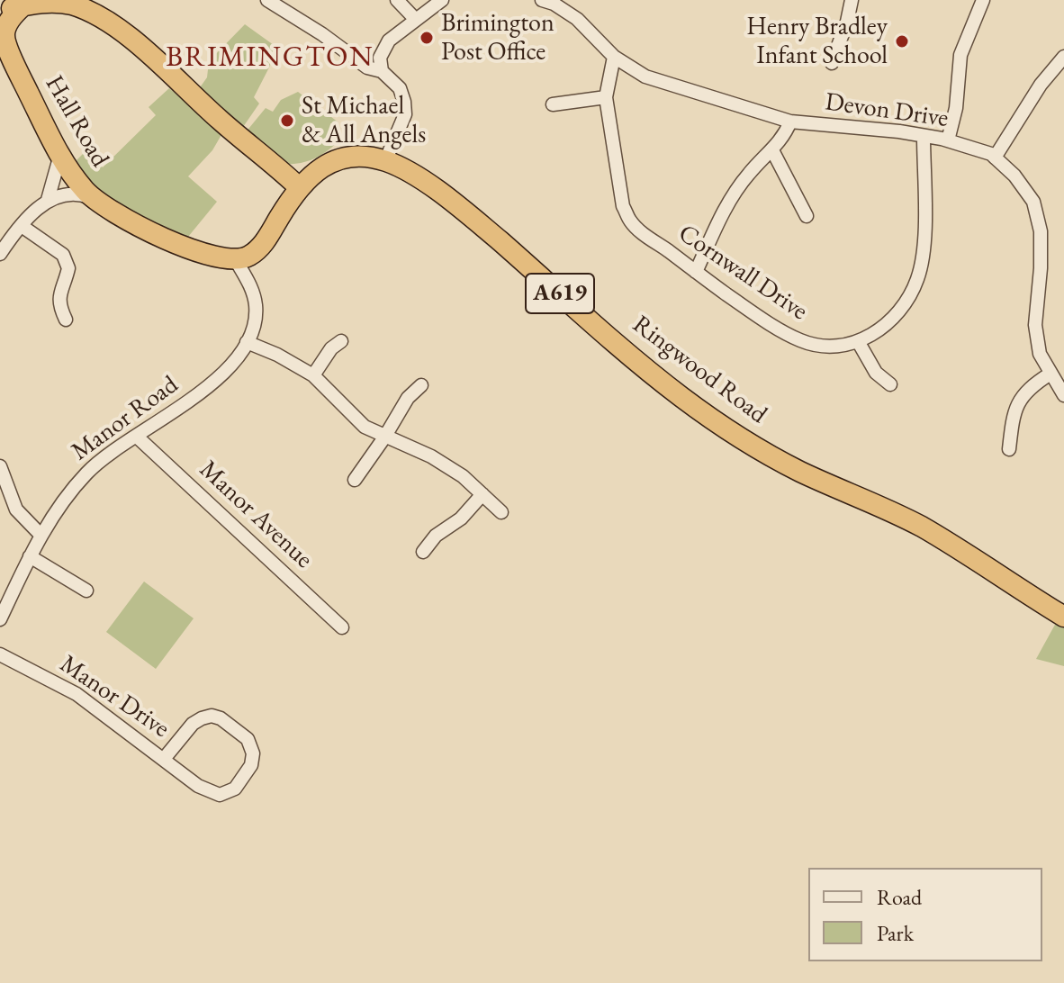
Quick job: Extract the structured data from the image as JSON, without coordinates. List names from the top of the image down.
{
  "streets": {
    "highway": ["Hall Road", "A619", "Ringwood Road"],
    "street": [
      "Devon Drive",
      "Cornwall Drive",
      "Manor Road",
      "Manor Avenue",
      "Manor Drive"
    ]
  },
  "crossings": [
    ["Devon Drive", "Cornwall Drive"],
    ["Hall Road", "Manor Road"],
    ["Manor Road", "Manor Avenue"]
  ],
  "districts": ["BRIMINGTON"],
  "places": ["Brimington Post Office", "Henry Bradley Infant School", "St Michael & All Angels"],
  "legend": ["Road", "Park"]
}
